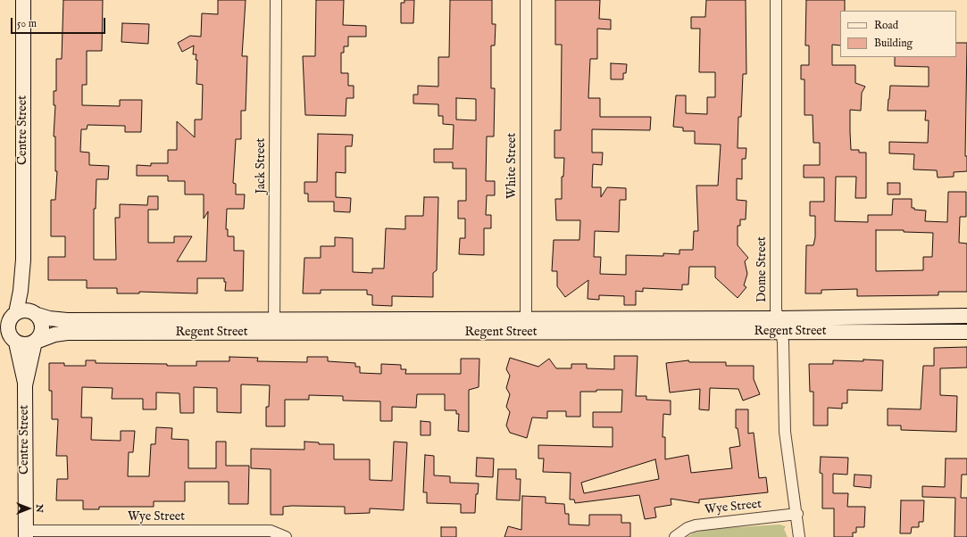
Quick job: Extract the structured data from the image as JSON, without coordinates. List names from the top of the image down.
{
  "streets": {
    "street": [
      "Centre Street",
      "Jack Street",
      "White Street",
      "Dome Street",
      "Regent Street",
      "Wye Street"
    ]
  },
  "crossings": [
    ["Centre Street", "Regent Street"],
    ["Centre Street", "Wye Street"],
    ["Jack Street", "Regent Street"],
    ["White Street", "Regent Street"],
    ["Dome Street", "Regent Street"],
    ["Dome Street", "Wye Street"]
  ],
  "legend": ["Road", "Building"],
  "scale_bar": "50 m",
  "north": "right"
}
